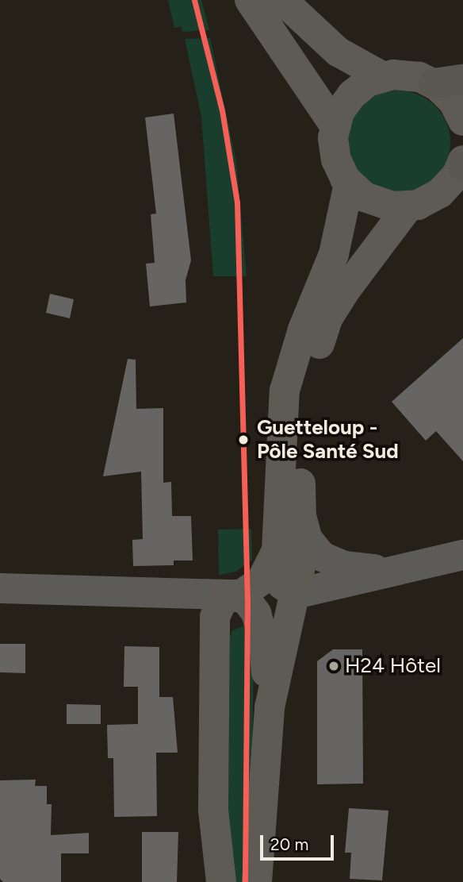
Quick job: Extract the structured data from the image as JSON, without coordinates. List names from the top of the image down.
{
  "places": ["Guetteloup - Pôle Santé Sud", "H24 Hôtel"],
  "scale_bar": "20 m"
}
